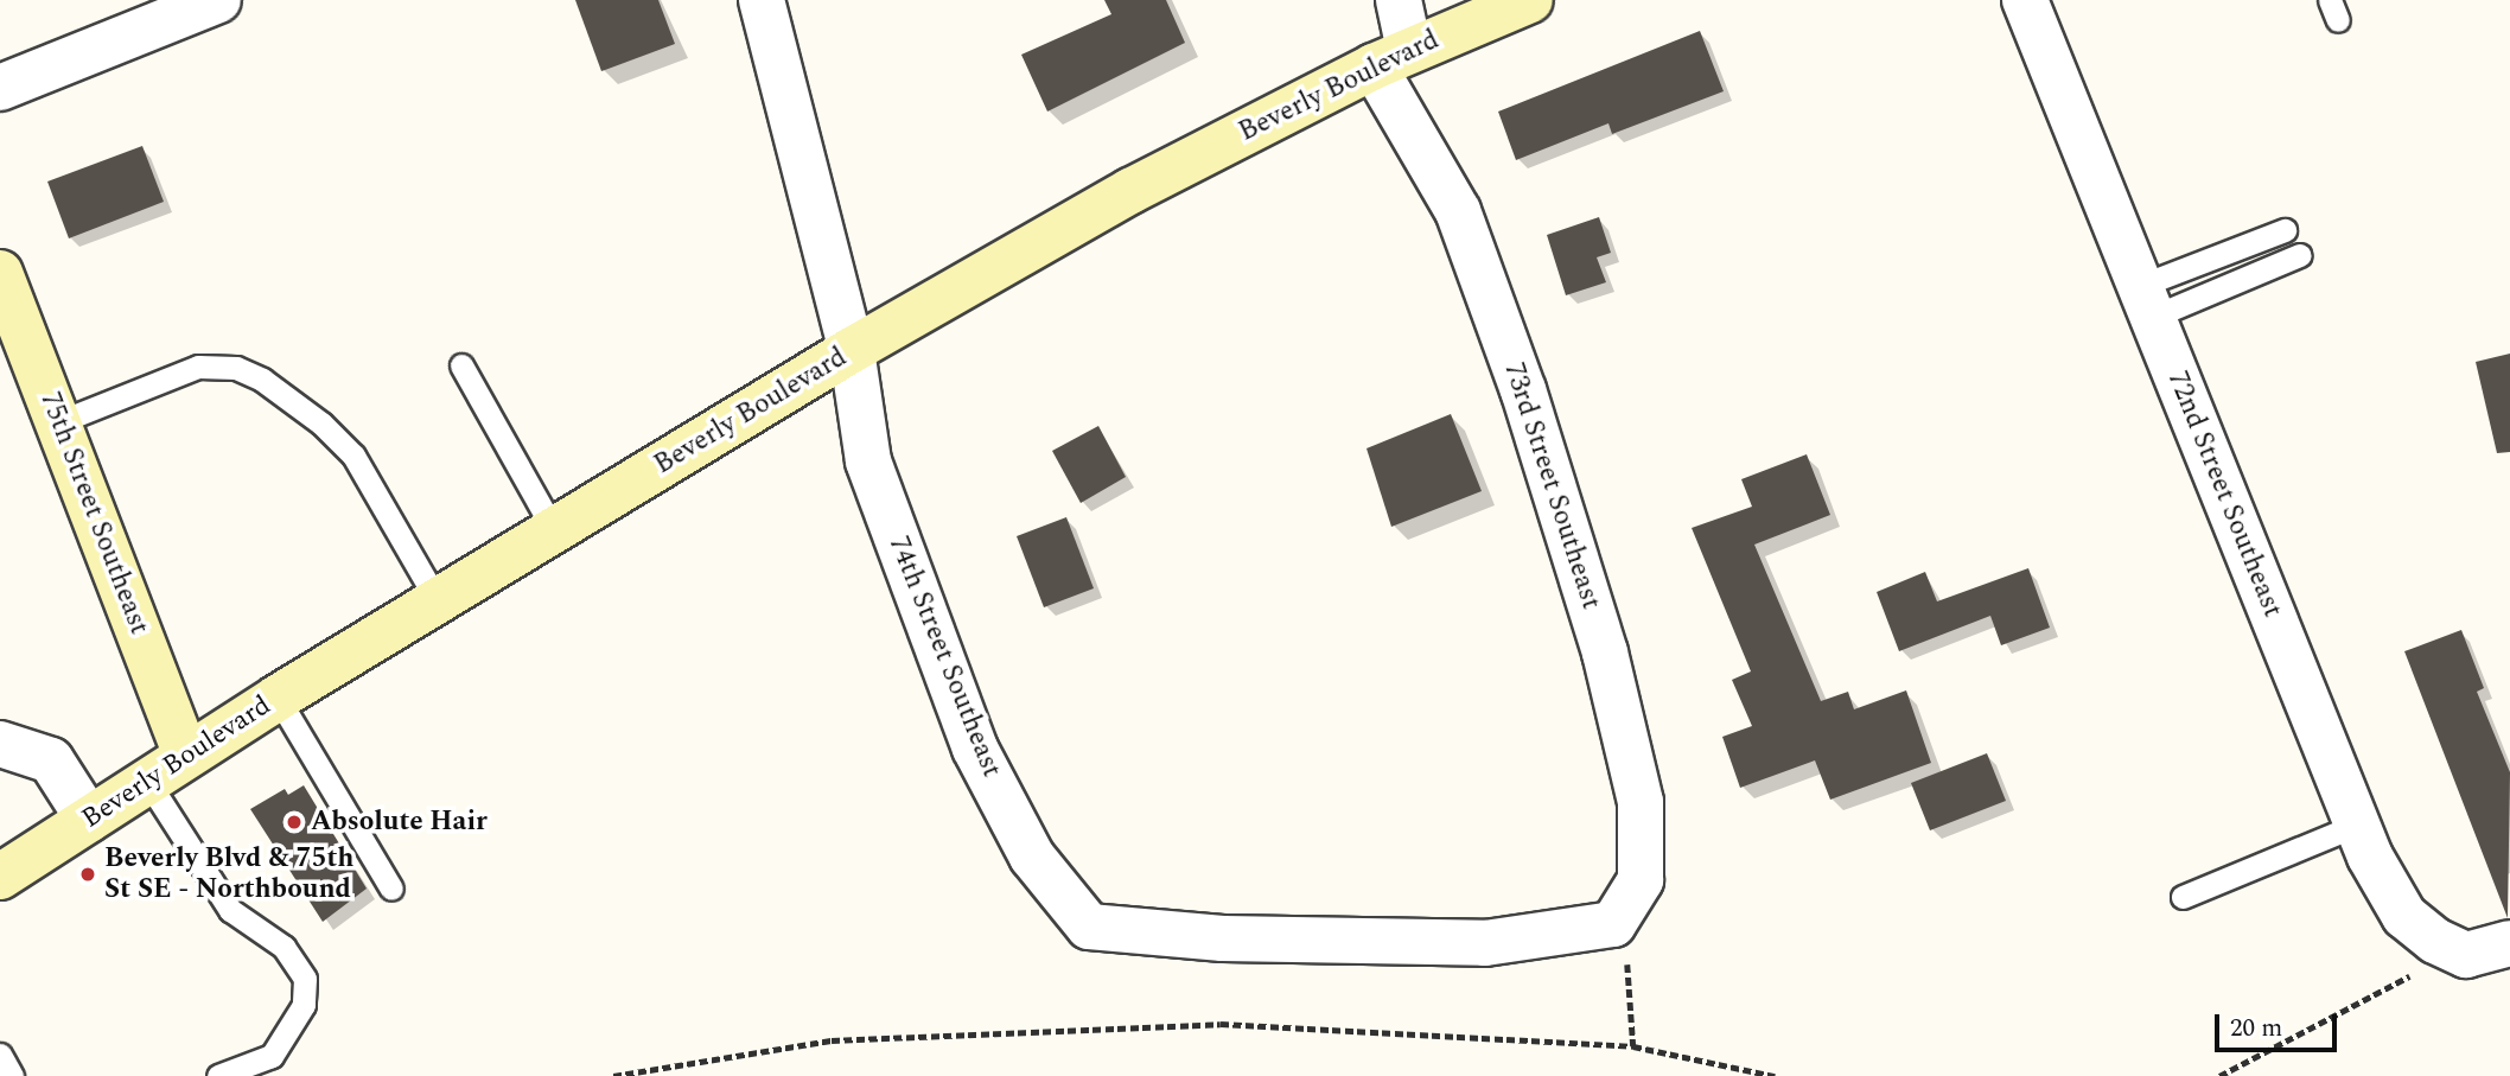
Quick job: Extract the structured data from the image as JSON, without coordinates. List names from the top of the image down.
{
  "streets": {
    "main road": ["Beverly Boulevard", "75th Street Southeast"],
    "street": ["73rd Street Southeast", "72nd Street Southeast", "74th Street Southeast"]
  },
  "crossings": [
    ["Beverly Boulevard", "73rd Street Southeast"],
    ["Beverly Boulevard", "75th Street Southeast"],
    ["Beverly Boulevard", "74th Street Southeast"],
    ["73rd Street Southeast", "74th Street Southeast"]
  ],
  "places": ["Absolute Hair", "Beverly Blvd & 75th St SE - Northbound"],
  "scale_bar": "20 m"
}
